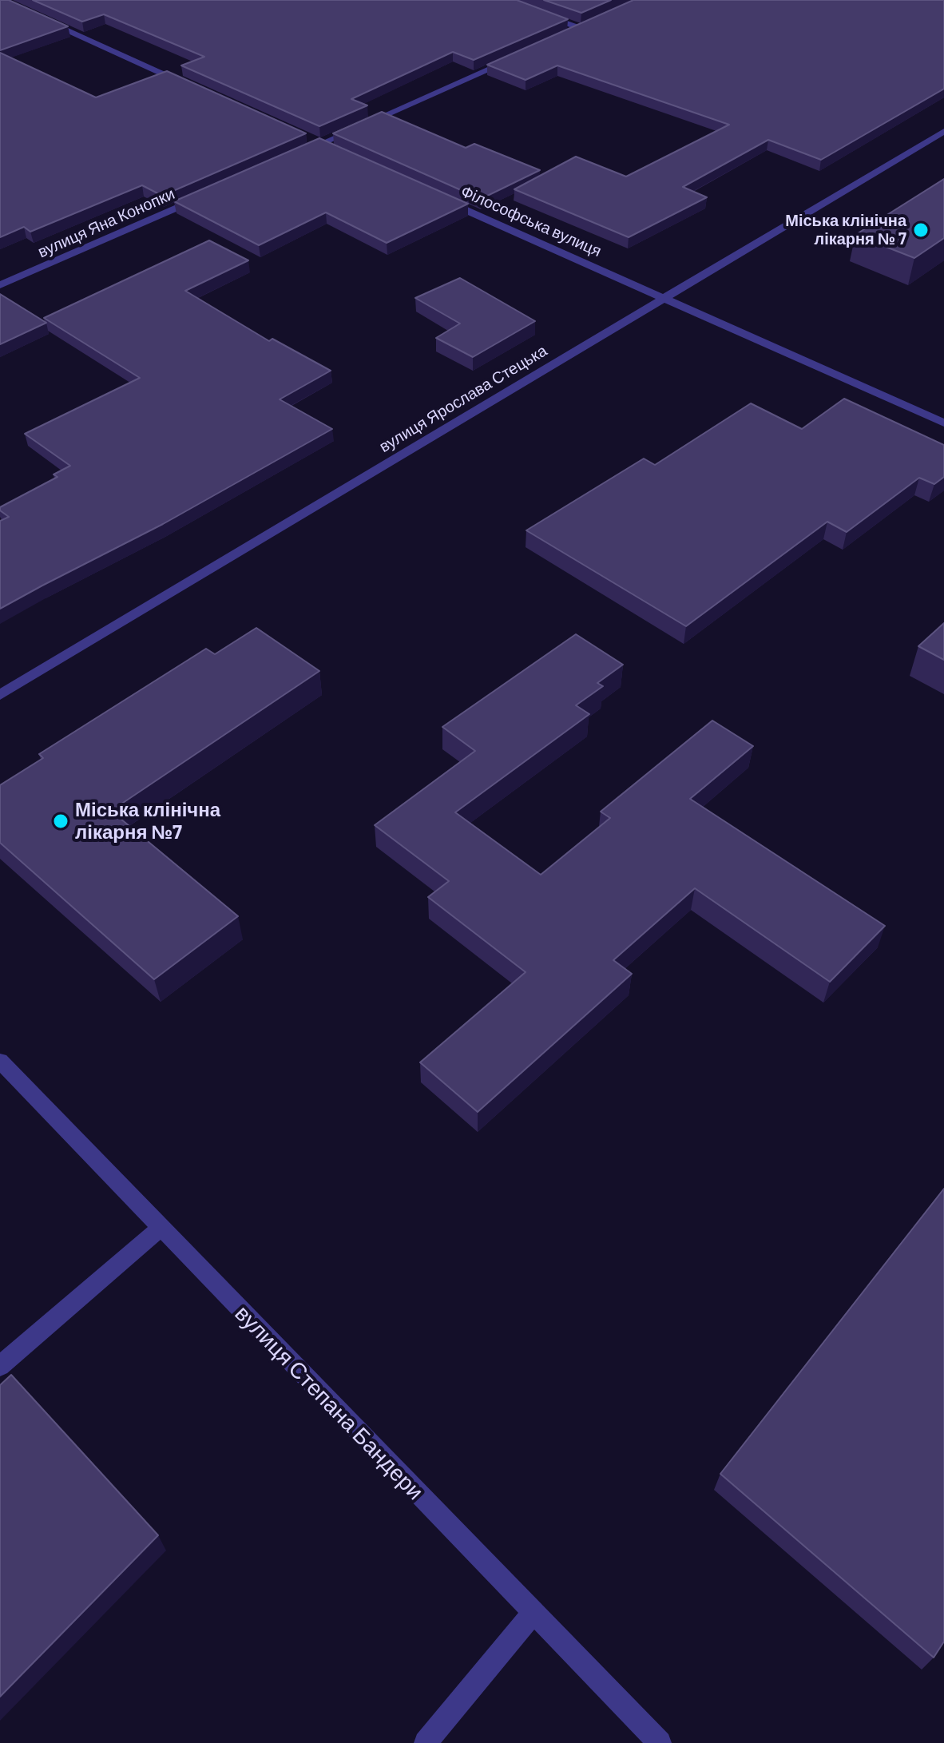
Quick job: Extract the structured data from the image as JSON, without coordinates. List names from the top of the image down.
{
  "streets": {
    "street": [
      "Філософська вулиця",
      "вулиця Яна Конопки",
      "вулиця Ярослава Стецька",
      "вулиця Степана Бандери"
    ]
  },
  "crossings": [
    ["Філософська вулиця", "вулиця Ярослава Стецька"]
  ],
  "places": ["Міська клінічна лікарня № 7", "Міська клінічна лікарня №7"]
}
